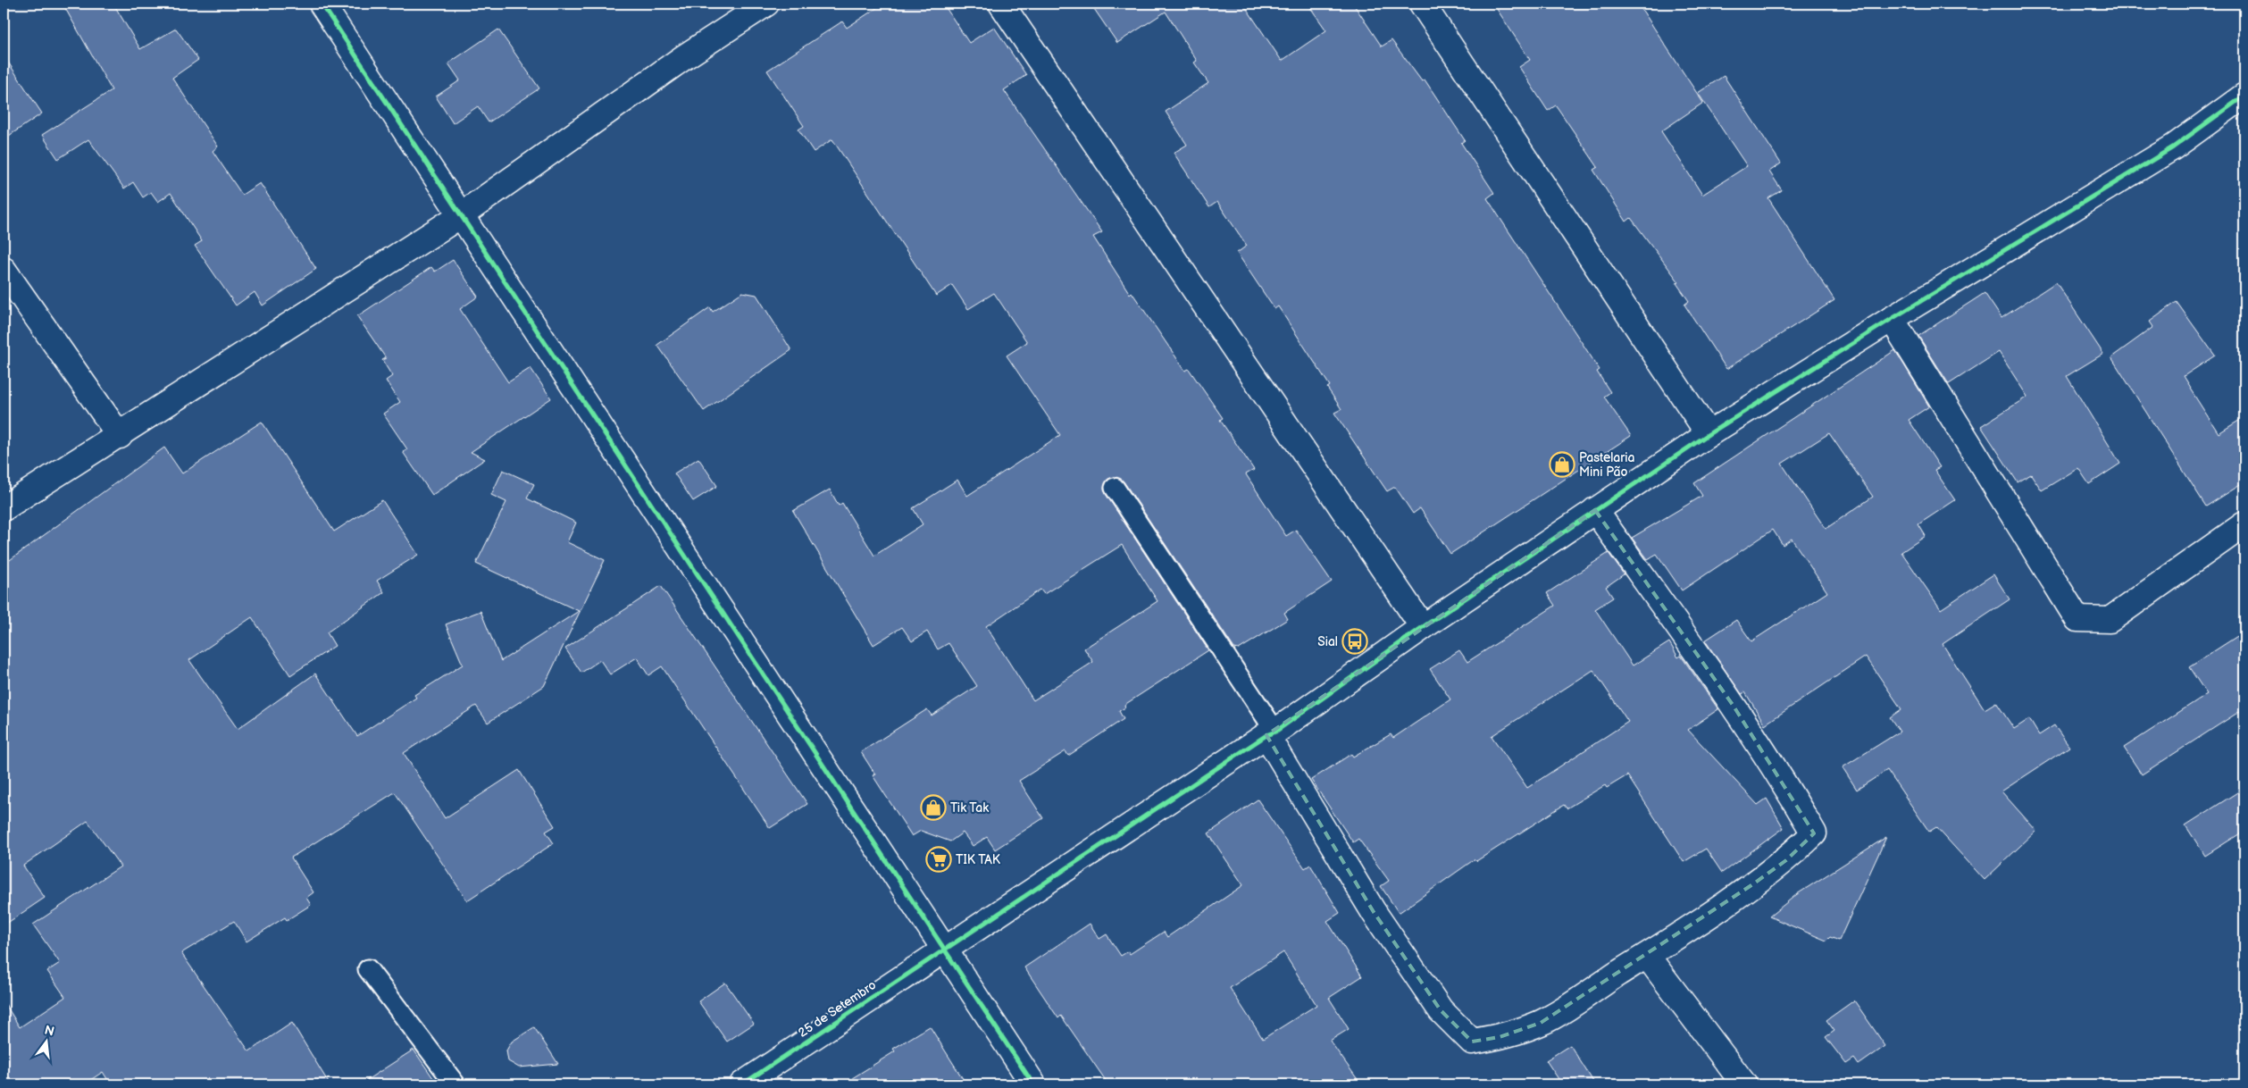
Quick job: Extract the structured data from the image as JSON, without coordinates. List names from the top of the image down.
{
  "streets": {
    "street": ["25 de Setembro"]
  },
  "places": {
    "shop": ["Pastelaria Mini Pão", "Tik Tak"],
    "bus stop": ["Sial"],
    "supermarket": ["TIK TAK"]
  },
  "north": "top"
}
